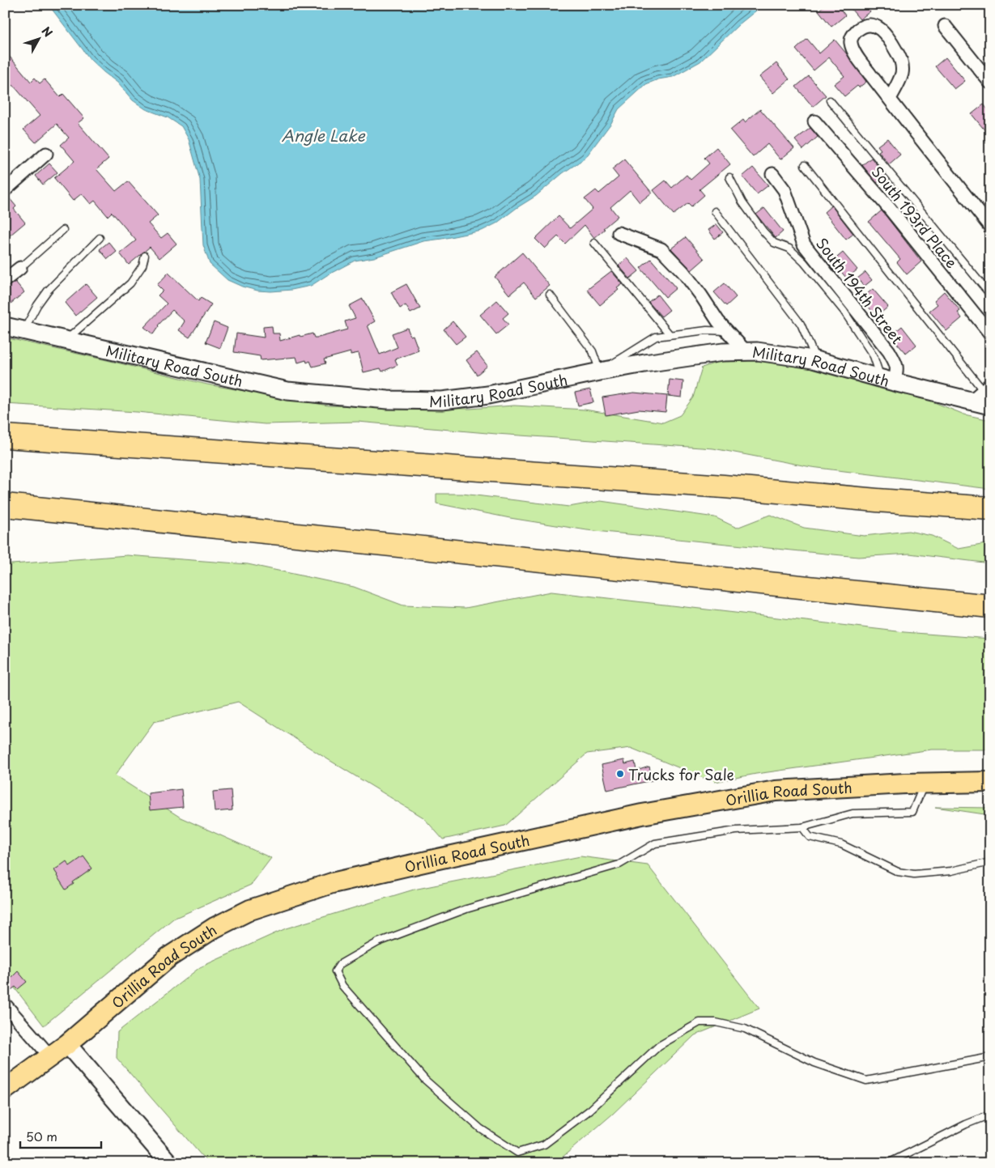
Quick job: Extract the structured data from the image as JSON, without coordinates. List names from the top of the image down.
{
  "streets": {
    "main road": ["Military Road South", "Orillia Road South"],
    "street": ["South 193rd Place", "South 194th Street"]
  },
  "crossings": [
    ["South 194th Street", "Military Road South"]
  ],
  "water": ["Angle Lake"],
  "places": ["Trucks for Sale"],
  "scale_bar": "50 m",
  "north": "top right"
}
